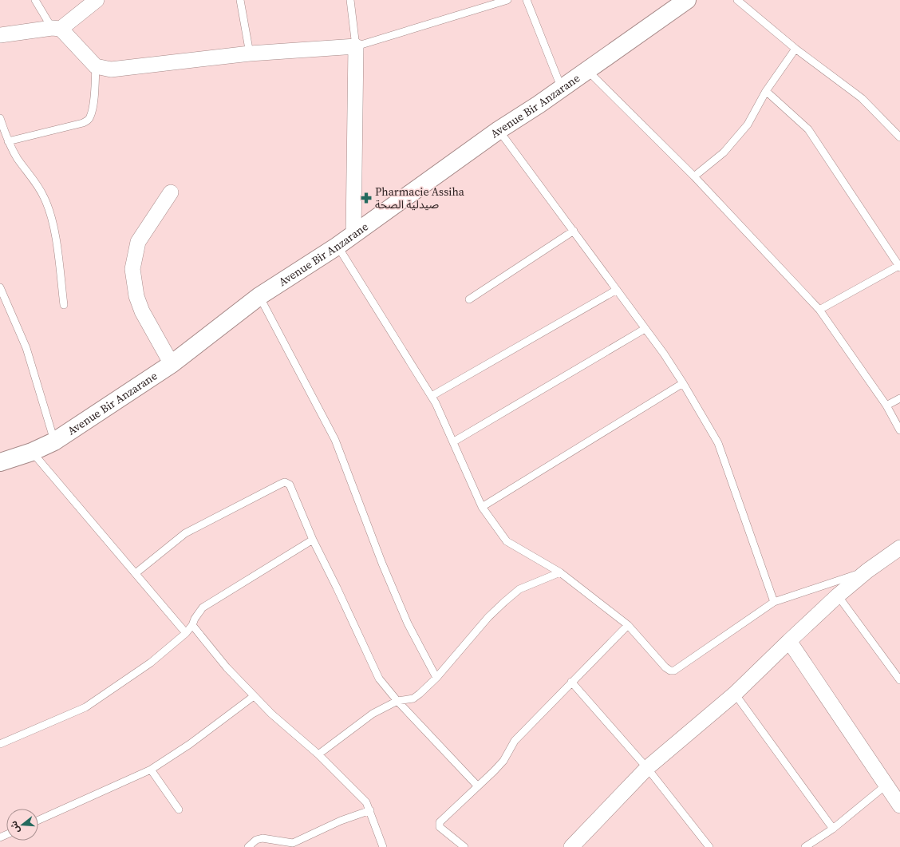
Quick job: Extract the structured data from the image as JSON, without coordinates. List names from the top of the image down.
{
  "streets": {
    "street": ["Avenue Bir Anzarane"]
  },
  "places": {
    "pharmacy": ["Pharmacie Assiha صيدلية الصحة"]
  },
  "north": "left"
}
